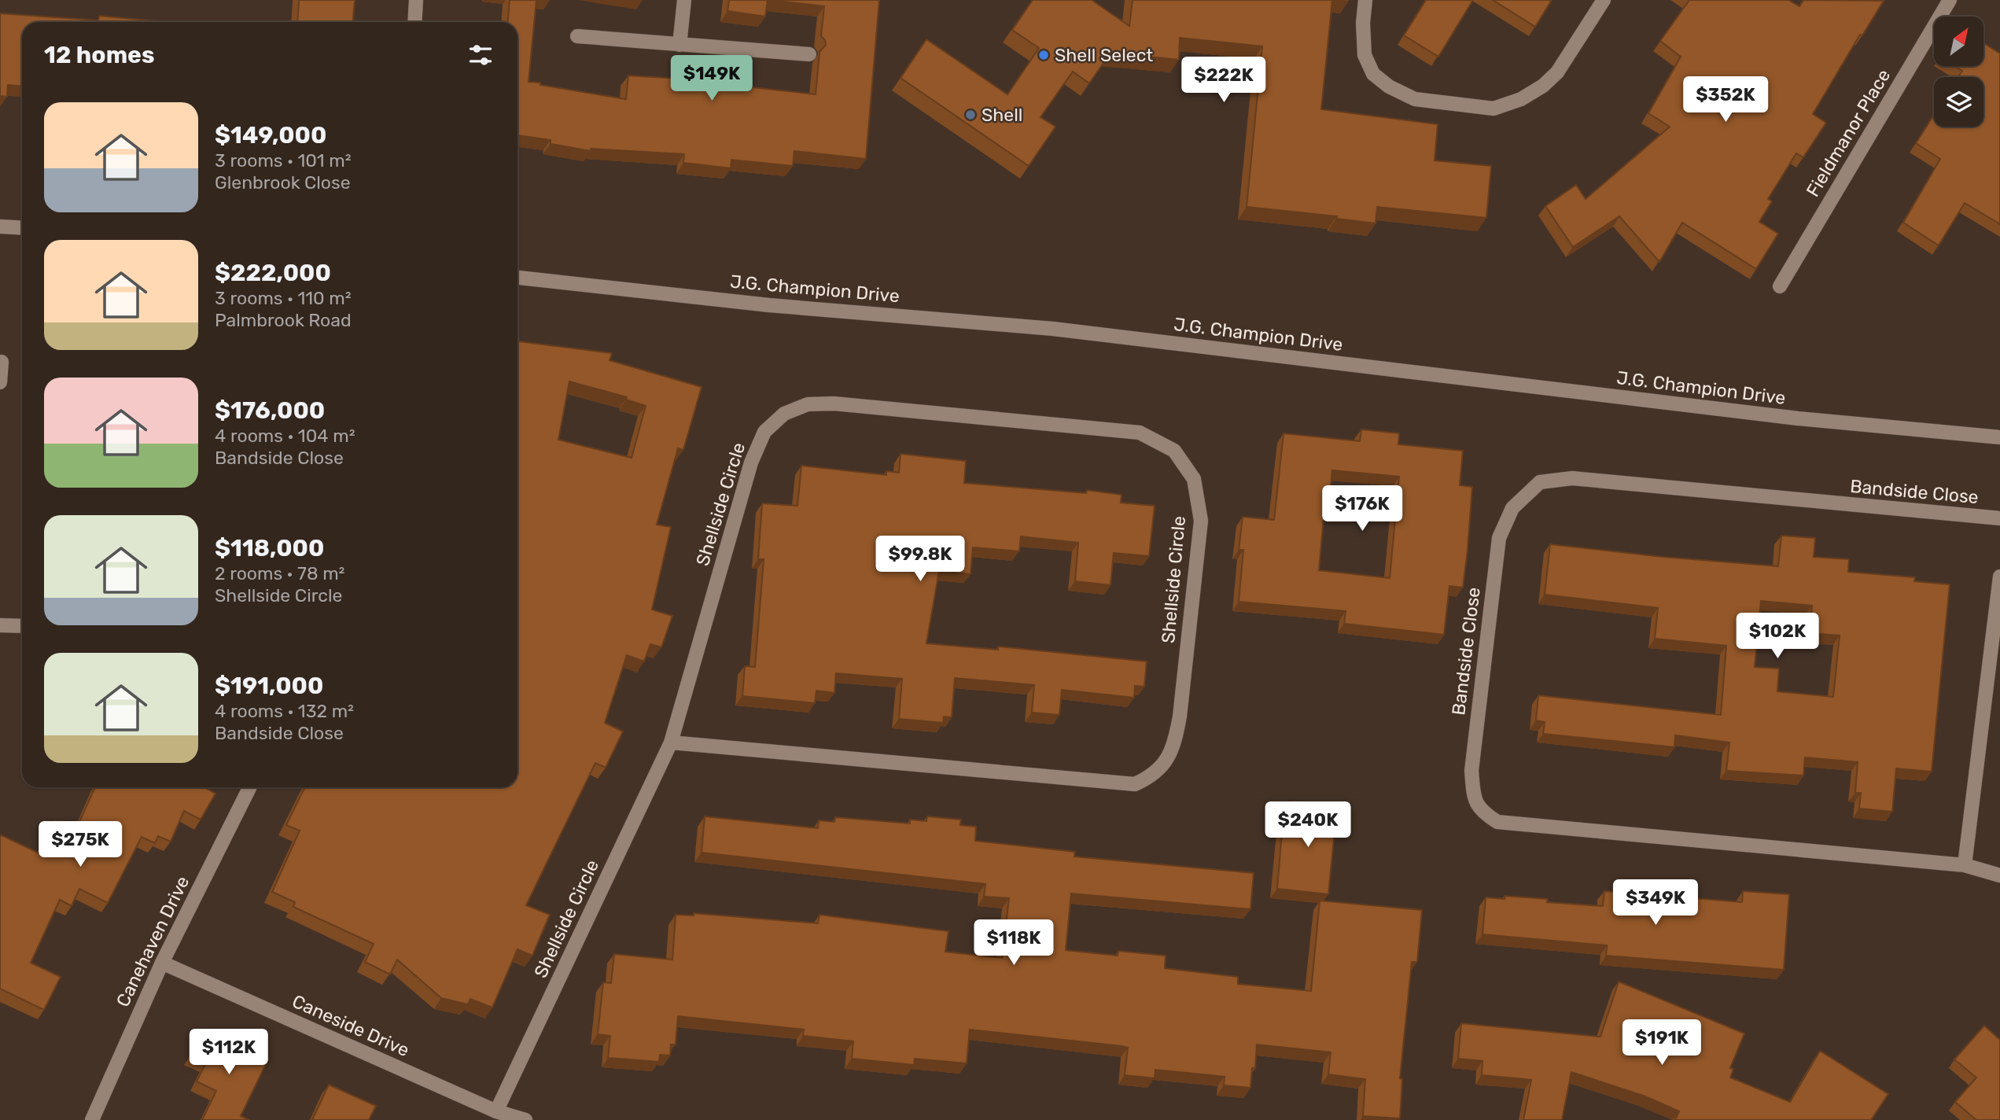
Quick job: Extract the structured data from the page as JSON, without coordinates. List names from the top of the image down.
{
  "streets": {
    "street": [
      "Fieldmanor Place",
      "J.G. Champion Drive",
      "Bandside Close",
      "Shellside Circle",
      "Canehaven Drive",
      "Caneside Drive"
    ]
  },
  "crossings": [
    ["Shellside Circle", "Caneside Drive"],
    ["Canehaven Drive", "Caneside Drive"]
  ],
  "places": ["Shell Select", "Shell"],
  "north": "top right",
  "page": {
    "heading": "12 homes",
    "price": [
      "$149K",
      "$222K",
      "$352K",
      "$176K",
      "$99.8K",
      "$102K",
      "$240K",
      "$275K",
      "$349K",
      "$118K",
      "$191K",
      "$112K"
    ],
    "list": [
      {
        "name": "$149,000",
        "note": "3 rooms · 101 m² · Glenbrook Close"
      },
      {
        "name": "$222,000",
        "note": "3 rooms · 110 m² · Palmbrook Road"
      },
      {
        "name": "$176,000",
        "note": "4 rooms · 104 m² · Bandside Close"
      },
      {
        "name": "$118,000",
        "note": "2 rooms · 78 m² · Shellside Circle"
      },
      {
        "name": "$191,000",
        "note": "4 rooms · 132 m² · Bandside Close"
      }
    ]
  }
}
